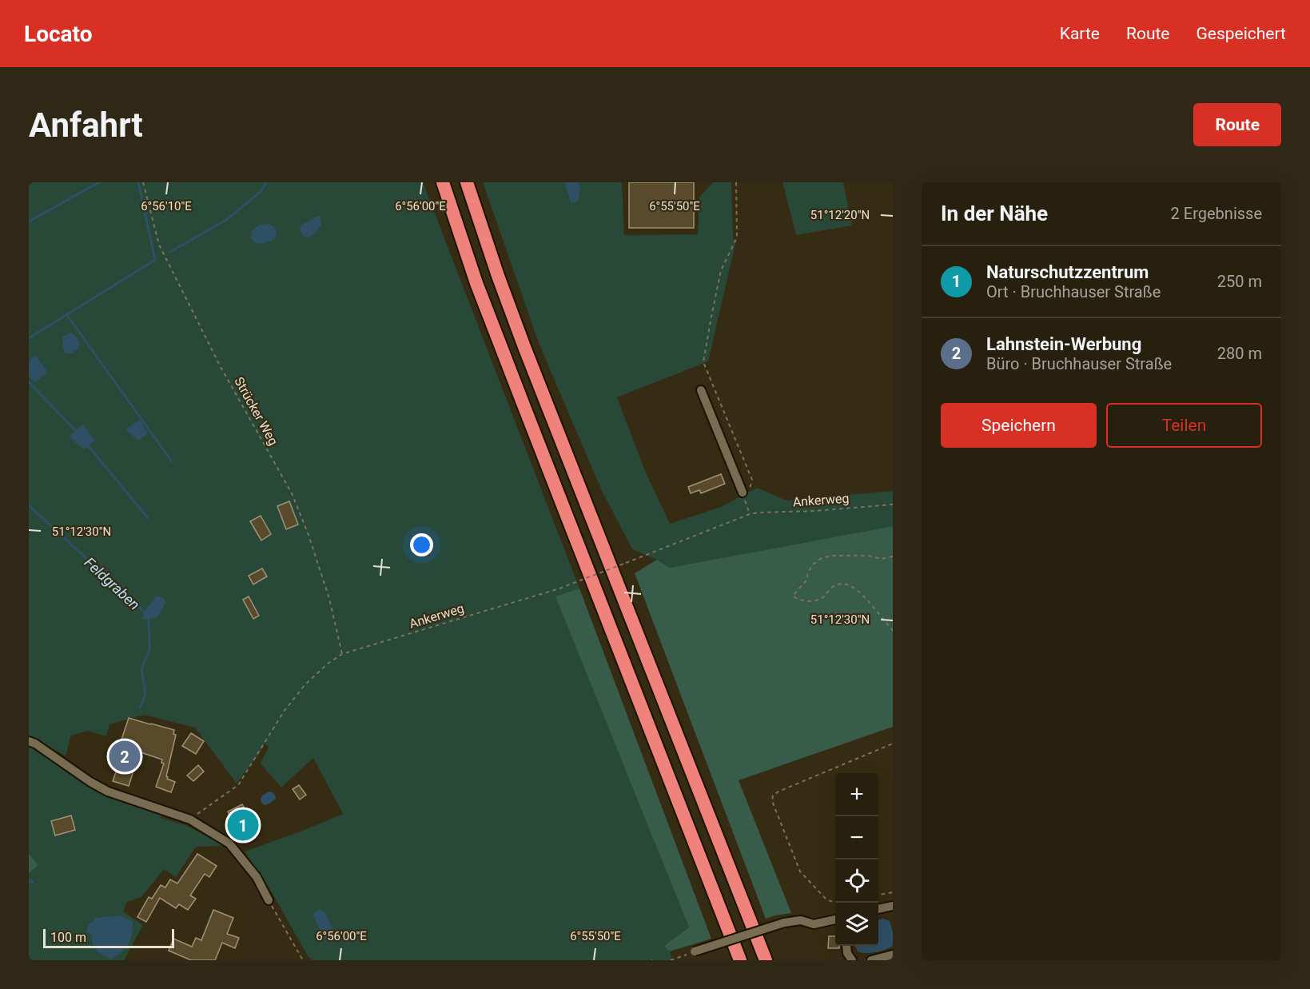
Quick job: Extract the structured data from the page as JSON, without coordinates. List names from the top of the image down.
{
  "streets": {
    "path": ["Strücker Weg", "Ankerweg"]
  },
  "crossings": [
    ["Strücker Weg", "Ankerweg"]
  ],
  "water": ["Feldgraben"],
  "scale_bar": "100 m",
  "page": {
    "header": "Locato",
    "nav": ["Karte", "Route", "Gespeichert"],
    "buttons": [
      "Route",
      ["Speichern", "Teilen"]
    ],
    "title": "Anfahrt",
    "heading": ["In der Nähe", "2 Ergebnisse"],
    "list": [
      {
        "mark": "1",
        "name": "Naturschutzzentrum",
        "note": "Ort · Bruchhauser Straße",
        "value": "250 m"
      },
      {
        "mark": "2",
        "name": "Lahnstein-Werbung",
        "note": "Büro · Bruchhauser Straße",
        "value": "280 m"
      }
    ],
    "pins": ["2", "1"],
    "map_buttons": ["+", "−"],
    "scale": "100 m"
  },
  "coordinates": [
    "6°56'10\"E",
    "6°56'00\"E",
    "6°55'50\"E",
    "51°12'20\"N",
    "51°12'30\"N"
  ]
}
